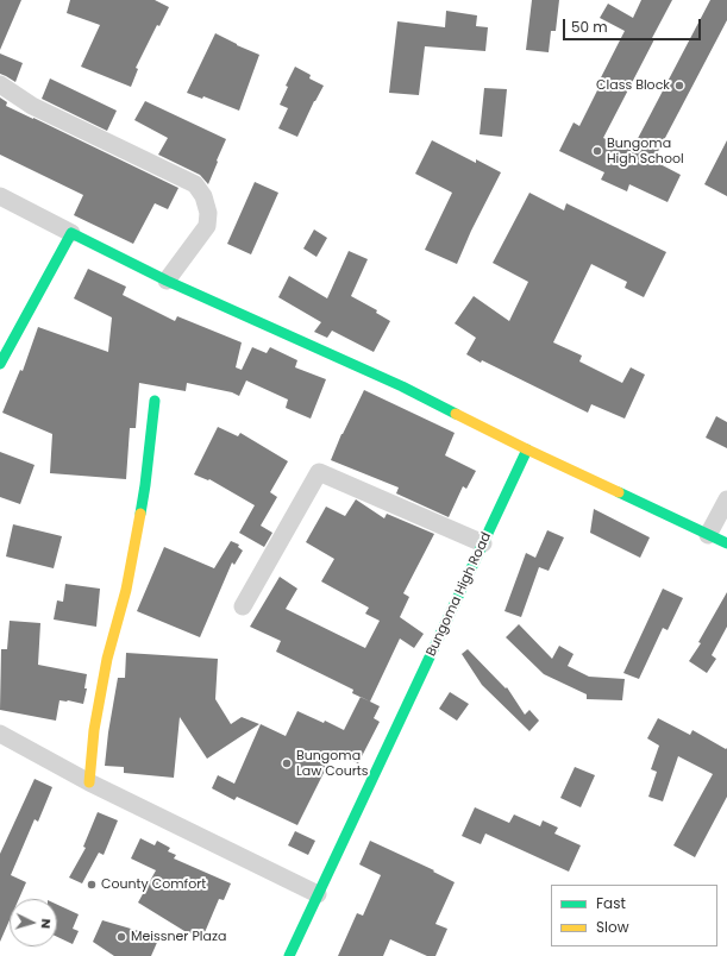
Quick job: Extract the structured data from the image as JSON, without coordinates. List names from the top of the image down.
{
  "streets": {
    "street": ["Bungoma High Road"]
  },
  "places": [
    "Class Block",
    "Bungoma High School",
    "Bungoma Law Courts",
    "County Comfort",
    "Meissner Plaza"
  ],
  "legend": ["Fast", "Slow"],
  "scale_bar": "50 m",
  "north": "right"
}
